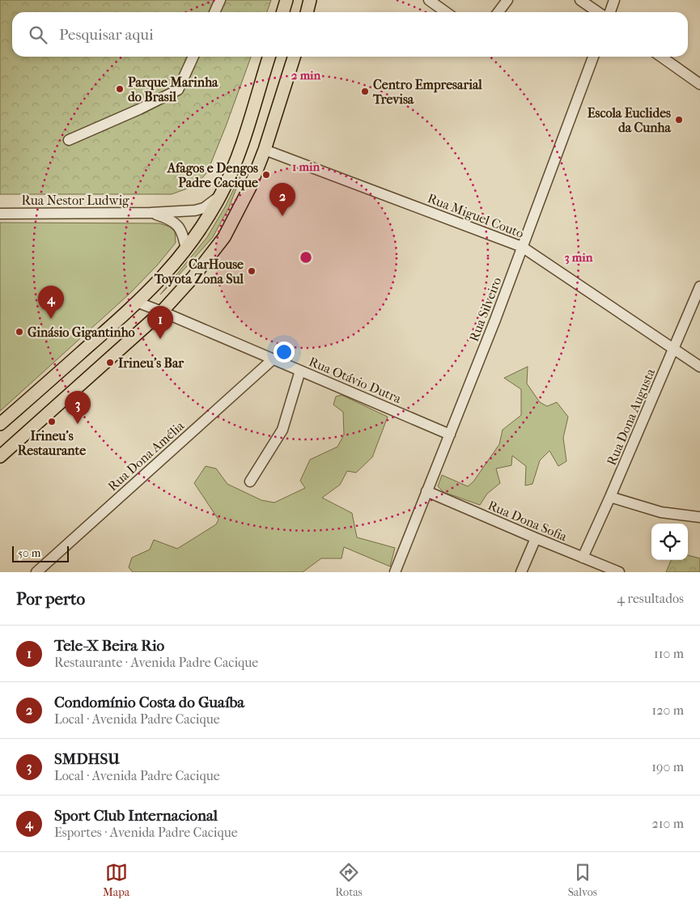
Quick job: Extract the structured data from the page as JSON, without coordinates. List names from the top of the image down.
{
  "streets": {
    "street": [
      "Rua Nestor Ludwig",
      "Rua Miguel Couto",
      "Rua Silveiro",
      "Rua Otávio Dutra",
      "Rua Dona Augusta",
      "Rua Dona Amélia",
      "Rua Dona Sofia"
    ]
  },
  "crossings": [
    ["Rua Miguel Couto", "Rua Silveiro"],
    ["Rua Miguel Couto", "Rua Dona Augusta"],
    ["Rua Silveiro", "Rua Otávio Dutra"],
    ["Rua Silveiro", "Rua Dona Sofia"],
    ["Rua Otávio Dutra", "Rua Dona Amélia"],
    ["Rua Dona Augusta", "Rua Dona Sofia"]
  ],
  "places": [
    "Parque Marinha do Brasil",
    "Centro Empresarial Trevisa",
    "Escola Euclides da Cunha",
    "Afagos e Dengos Padre Cacique",
    "CarHouse Toyota Zona Sul",
    "Ginásio Gigantinho",
    "Irineu's Bar",
    "Irineu's Restaurante"
  ],
  "scale_bar": "50 m",
  "page": {
    "search": "Pesquisar aqui",
    "pins": [
      "2",
      "4",
      "1",
      "3"
    ],
    "scale": "50 m",
    "heading": ["Por perto", "4 resultados"],
    "list": [
      {
        "mark": "1",
        "name": "Tele-X Beira Rio",
        "note": "Restaurante · Avenida Padre Cacique",
        "value": "110 m"
      },
      {
        "mark": "2",
        "name": "Condomínio Costa do Guaíba",
        "note": "Local · Avenida Padre Cacique",
        "value": "120 m"
      },
      {
        "mark": "3",
        "name": "SMDHSU",
        "note": "Local · Avenida Padre Cacique",
        "value": "190 m"
      },
      {
        "mark": "4",
        "name": "Sport Club Internacional",
        "note": "Esportes · Avenida Padre Cacique",
        "value": "210 m"
      }
    ],
    "nav": ["Mapa", "Rotas", "Salvos"]
  },
  "rings": ["2 min", "1 min", "3 min"]
}
